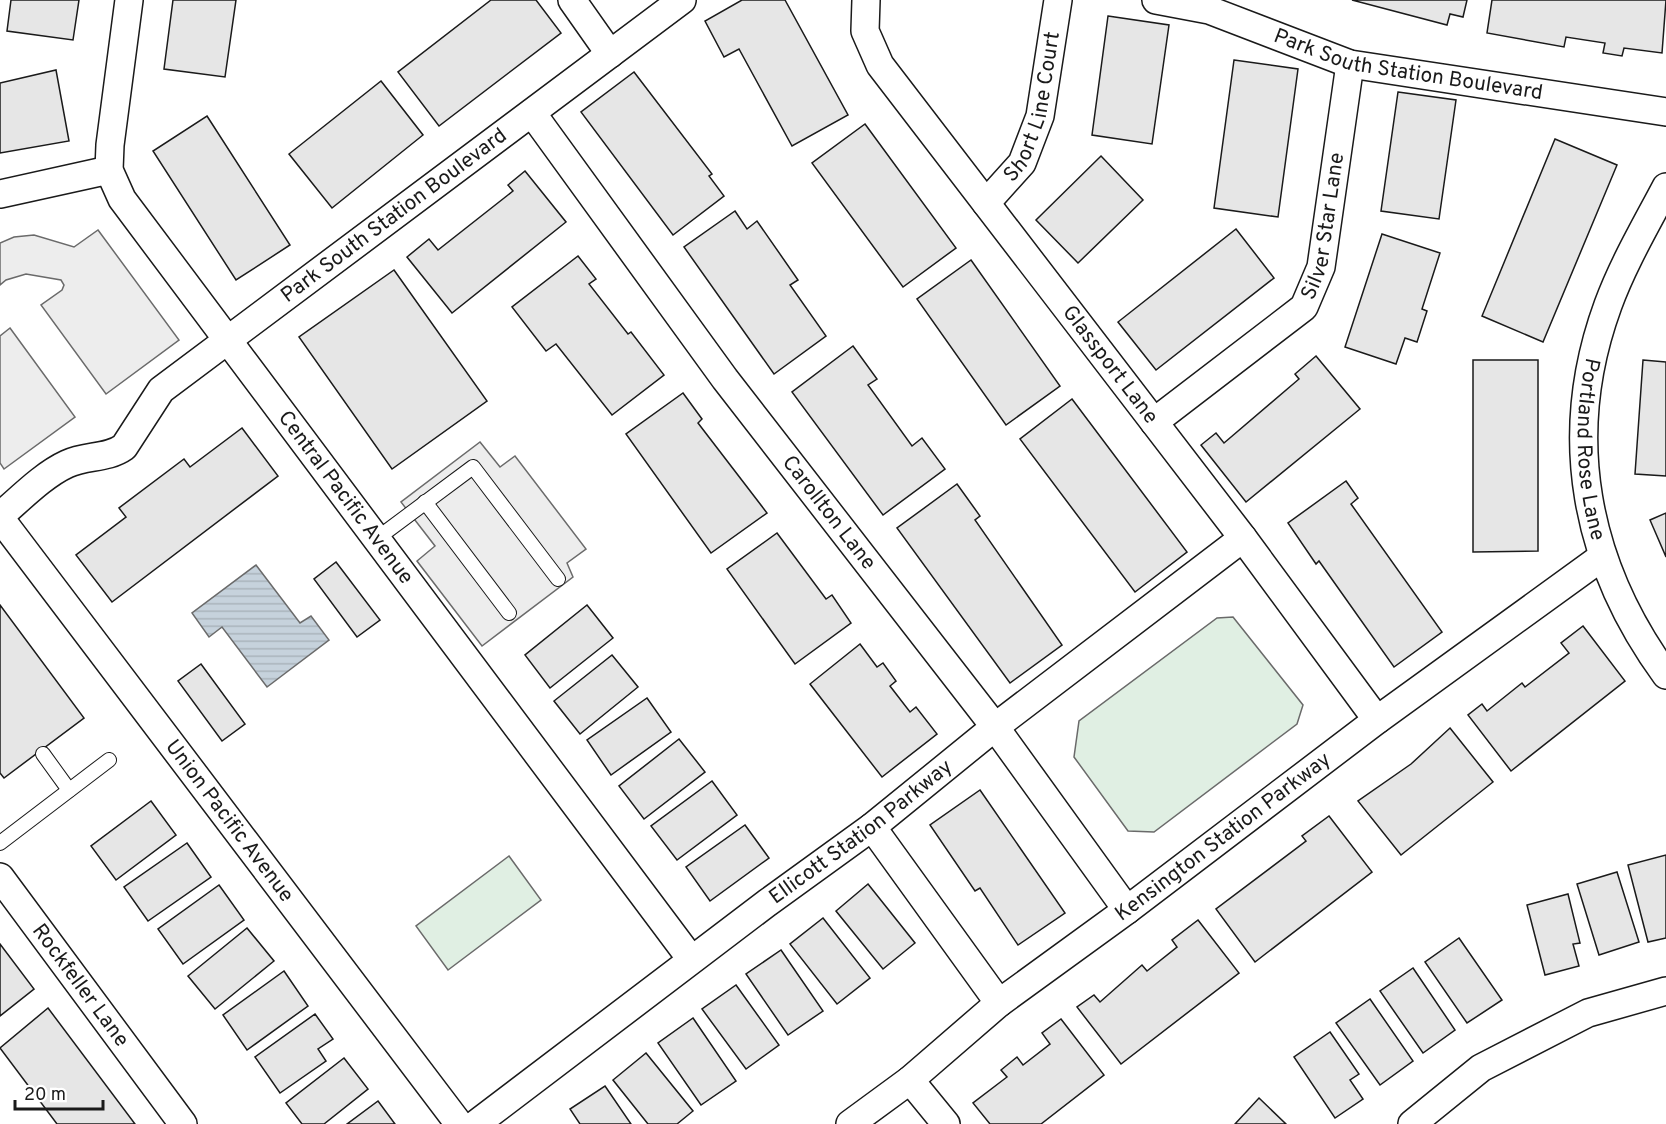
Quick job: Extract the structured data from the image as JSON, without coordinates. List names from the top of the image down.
{
  "streets": {
    "street": [
      "Park South Station Boulevard",
      "Short Line Court",
      "Silver Star Lane",
      "Glassport Lane",
      "Portland Rose Lane",
      "Central Pacific Avenue",
      "Carollton Lane",
      "Union Pacific Avenue",
      "Ellicott Station Parkway",
      "Kensington Station Parkway",
      "Rockfeller Lane"
    ]
  },
  "crossings": [
    ["Park South Station Boulevard", "Silver Star Lane"],
    ["Park South Station Boulevard", "Central Pacific Avenue"],
    ["Park South Station Boulevard", "Carollton Lane"],
    ["Park South Station Boulevard", "Union Pacific Avenue"],
    ["Short Line Court", "Glassport Lane"],
    ["Silver Star Lane", "Glassport Lane"],
    ["Glassport Lane", "Ellicott Station Parkway"],
    ["Glassport Lane", "Kensington Station Parkway"],
    ["Portland Rose Lane", "Kensington Station Parkway"],
    ["Central Pacific Avenue", "Ellicott Station Parkway"],
    ["Carollton Lane", "Ellicott Station Parkway"],
    ["Carollton Lane", "Kensington Station Parkway"]
  ],
  "scale_bar": "20 m"
}
